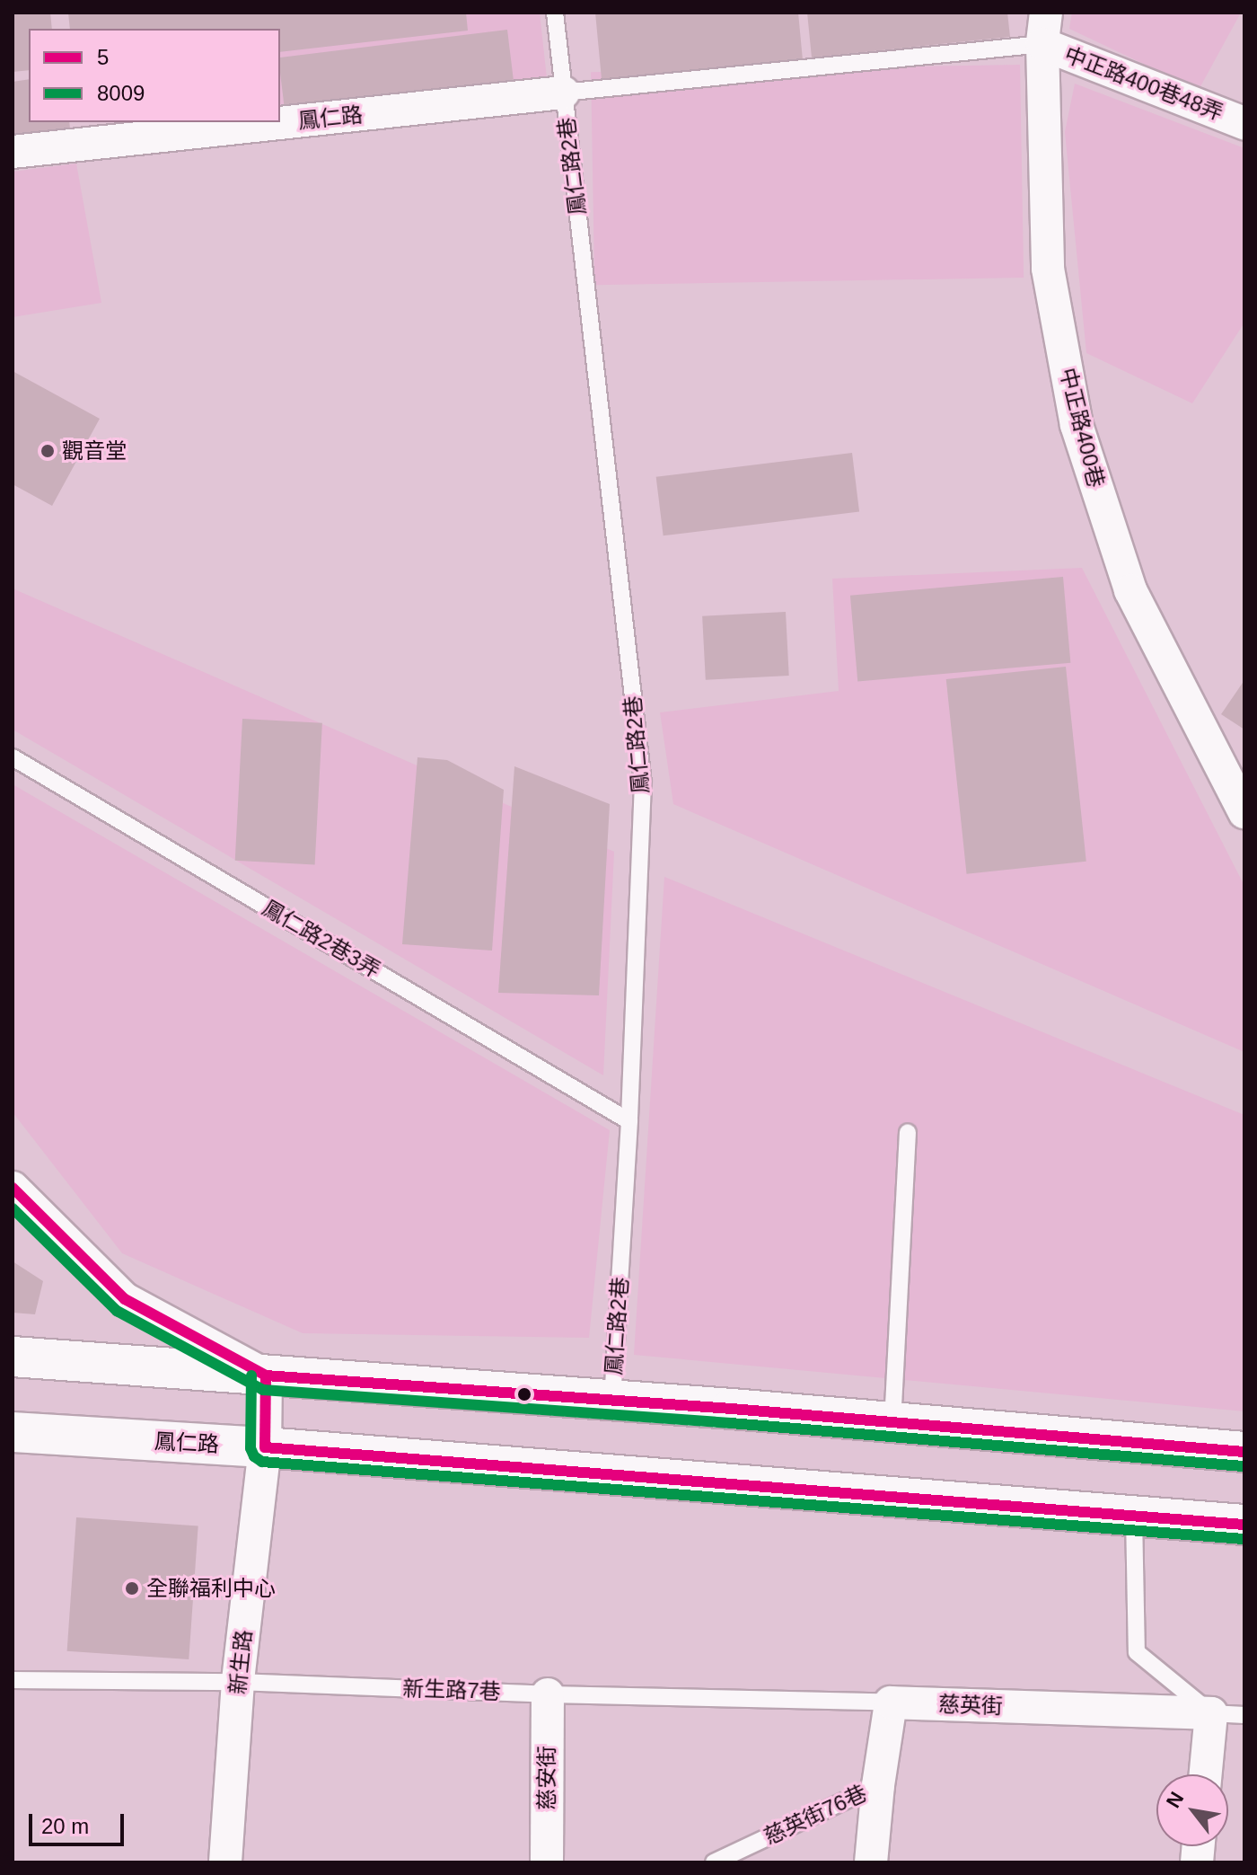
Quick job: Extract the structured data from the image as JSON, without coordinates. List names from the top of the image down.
{
  "streets": {
    "main road": ["鳳仁路"],
    "street": [
      "中正路400巷48弄",
      "中正路400巷",
      "新生路",
      "慈英街",
      "慈安街"
    ],
    "lane": [
      "鳳仁路2巷",
      "鳳仁路2巷3弄",
      "新生路7巷",
      "慈英街76巷"
    ]
  },
  "crossings": [
    ["中正路400巷48弄", "鳳仁路2巷"],
    ["中正路400巷48弄", "中正路400巷"],
    ["鳳仁路", "鳳仁路2巷"],
    ["鳳仁路", "新生路"],
    ["鳳仁路2巷", "中正路400巷"],
    ["鳳仁路2巷", "鳳仁路2巷3弄"],
    ["新生路", "新生路7巷"],
    ["新生路7巷", "慈英街"],
    ["新生路7巷", "慈安街"]
  ],
  "places": ["觀音堂", "全聯福利中心"],
  "lines": ["transit line 5", "transit line 8009"],
  "legend": ["5", "8009"],
  "scale_bar": "20 m",
  "north": "top left"
}
